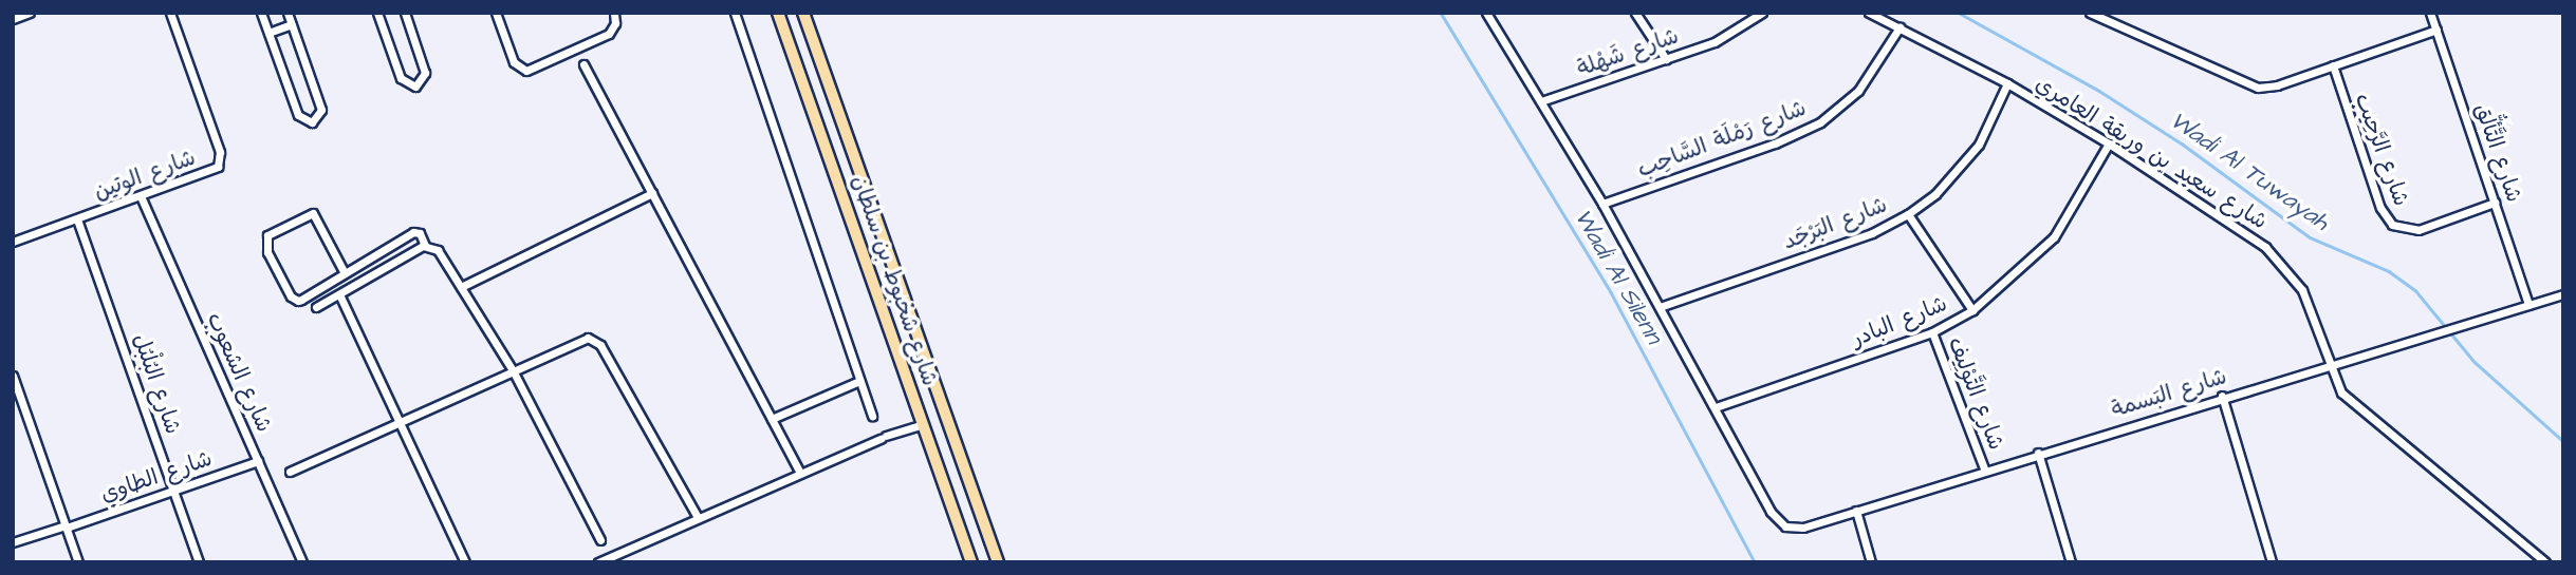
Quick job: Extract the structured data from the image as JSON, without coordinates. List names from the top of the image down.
{
  "streets": {
    "main road": ["شارع شخبوط بن سلطان"],
    "street": [
      "شارع شَهْلة",
      "شارع رَمْلَة السَّاحِب",
      "شارع الرَّحِيب",
      "شارع سعيد بن وريقة العامري",
      "شارع التَّألُّق",
      "شارع الوتين",
      "شارع البَرْجَد",
      "شارع البادر",
      "شارع الشعوب",
      "شارع البُلْبُل",
      "شارع التَّوْلِيف",
      "شارع البَسمة",
      "شارع الطاوي"
    ]
  },
  "crossings": [
    ["شارع رَمْلَة السَّاحِب", "شارع سعيد بن وريقة العامري"],
    ["شارع الرَّحِيب", "شارع التَّألُّق"],
    ["شارع سعيد بن وريقة العامري", "شارع البَرْجَد"],
    ["شارع سعيد بن وريقة العامري", "شارع البادر"],
    ["شارع سعيد بن وريقة العامري", "شارع البَسمة"],
    ["شارع التَّألُّق", "شارع البَسمة"],
    ["شارع الوتين", "شارع الشعوب"],
    ["شارع الوتين", "شارع البُلْبُل"],
    ["شارع البادر", "شارع التَّوْلِيف"],
    ["شارع البادر", "شارع البَسمة"],
    ["شارع الشعوب", "شارع الطاوي"],
    ["شارع البُلْبُل", "شارع الطاوي"],
    ["شارع التَّوْلِيف", "شارع البَسمة"]
  ],
  "water": ["Wadi Al Tuwayah", "Wadi Al Silenn"]
}
